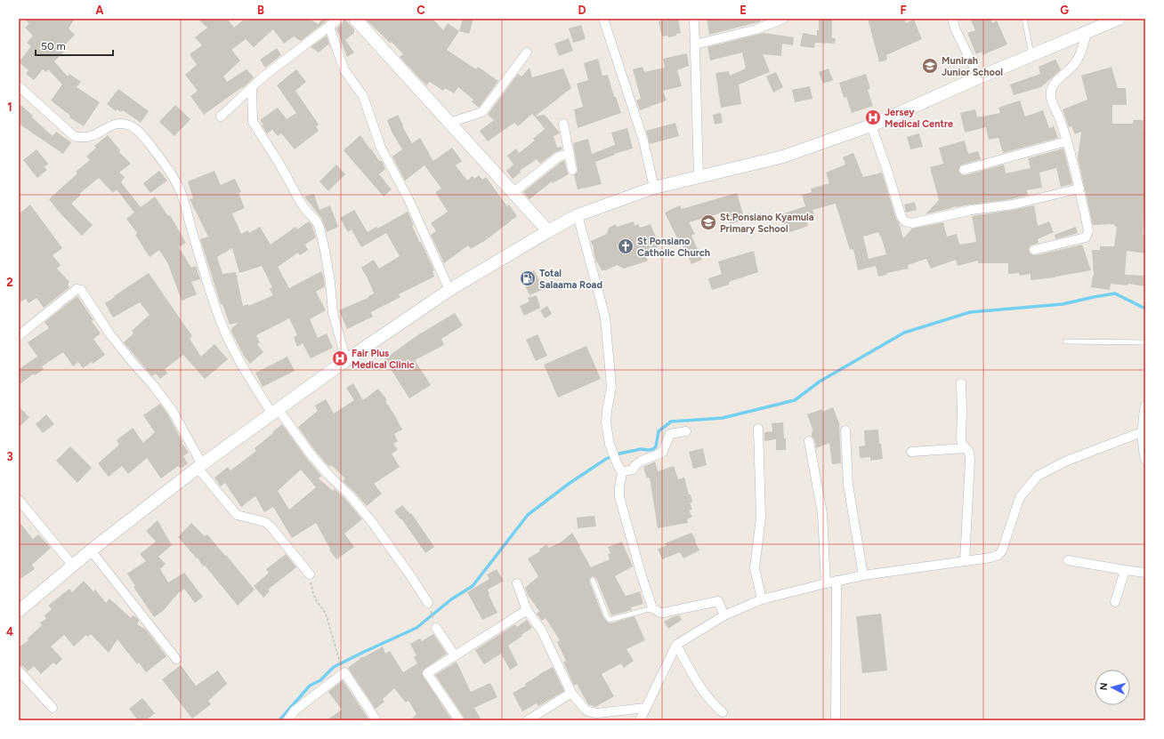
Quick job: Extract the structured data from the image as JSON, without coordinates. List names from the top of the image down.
{
  "places": {
    "school or university": ["Munirah Junior School", "St.Ponsiano Kyamula Primary School"],
    "hospital": ["Jersey Medical Centre", "Fair Plus Medical Clinic"],
    "church": ["St Ponsiano Catholic Church"],
    "fuel station": ["Total Salaama Road"]
  },
  "scale_bar": "50 m",
  "north": "left",
  "grid": {
    "columns": [
      "A",
      "B",
      "C",
      "D",
      "E",
      "F",
      "G"
    ],
    "rows": [
      "1",
      "2",
      "3",
      "4"
    ]
  }
}
